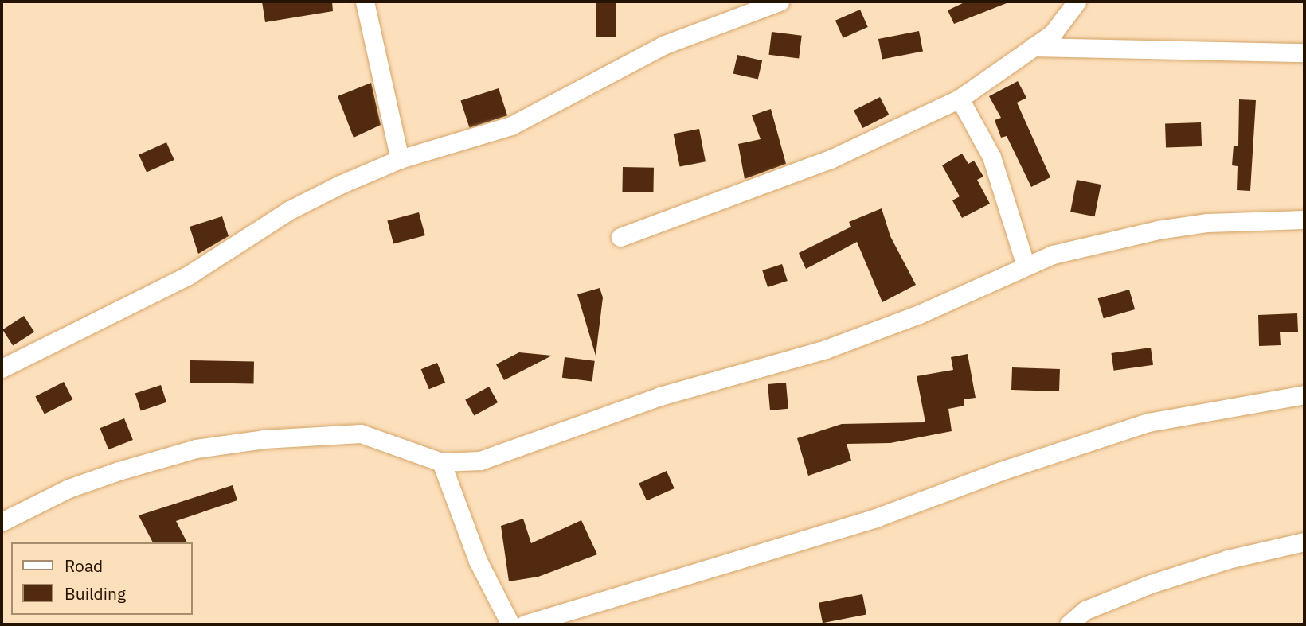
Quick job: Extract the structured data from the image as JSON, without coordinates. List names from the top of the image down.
{
  "legend": ["Road", "Building"]
}
